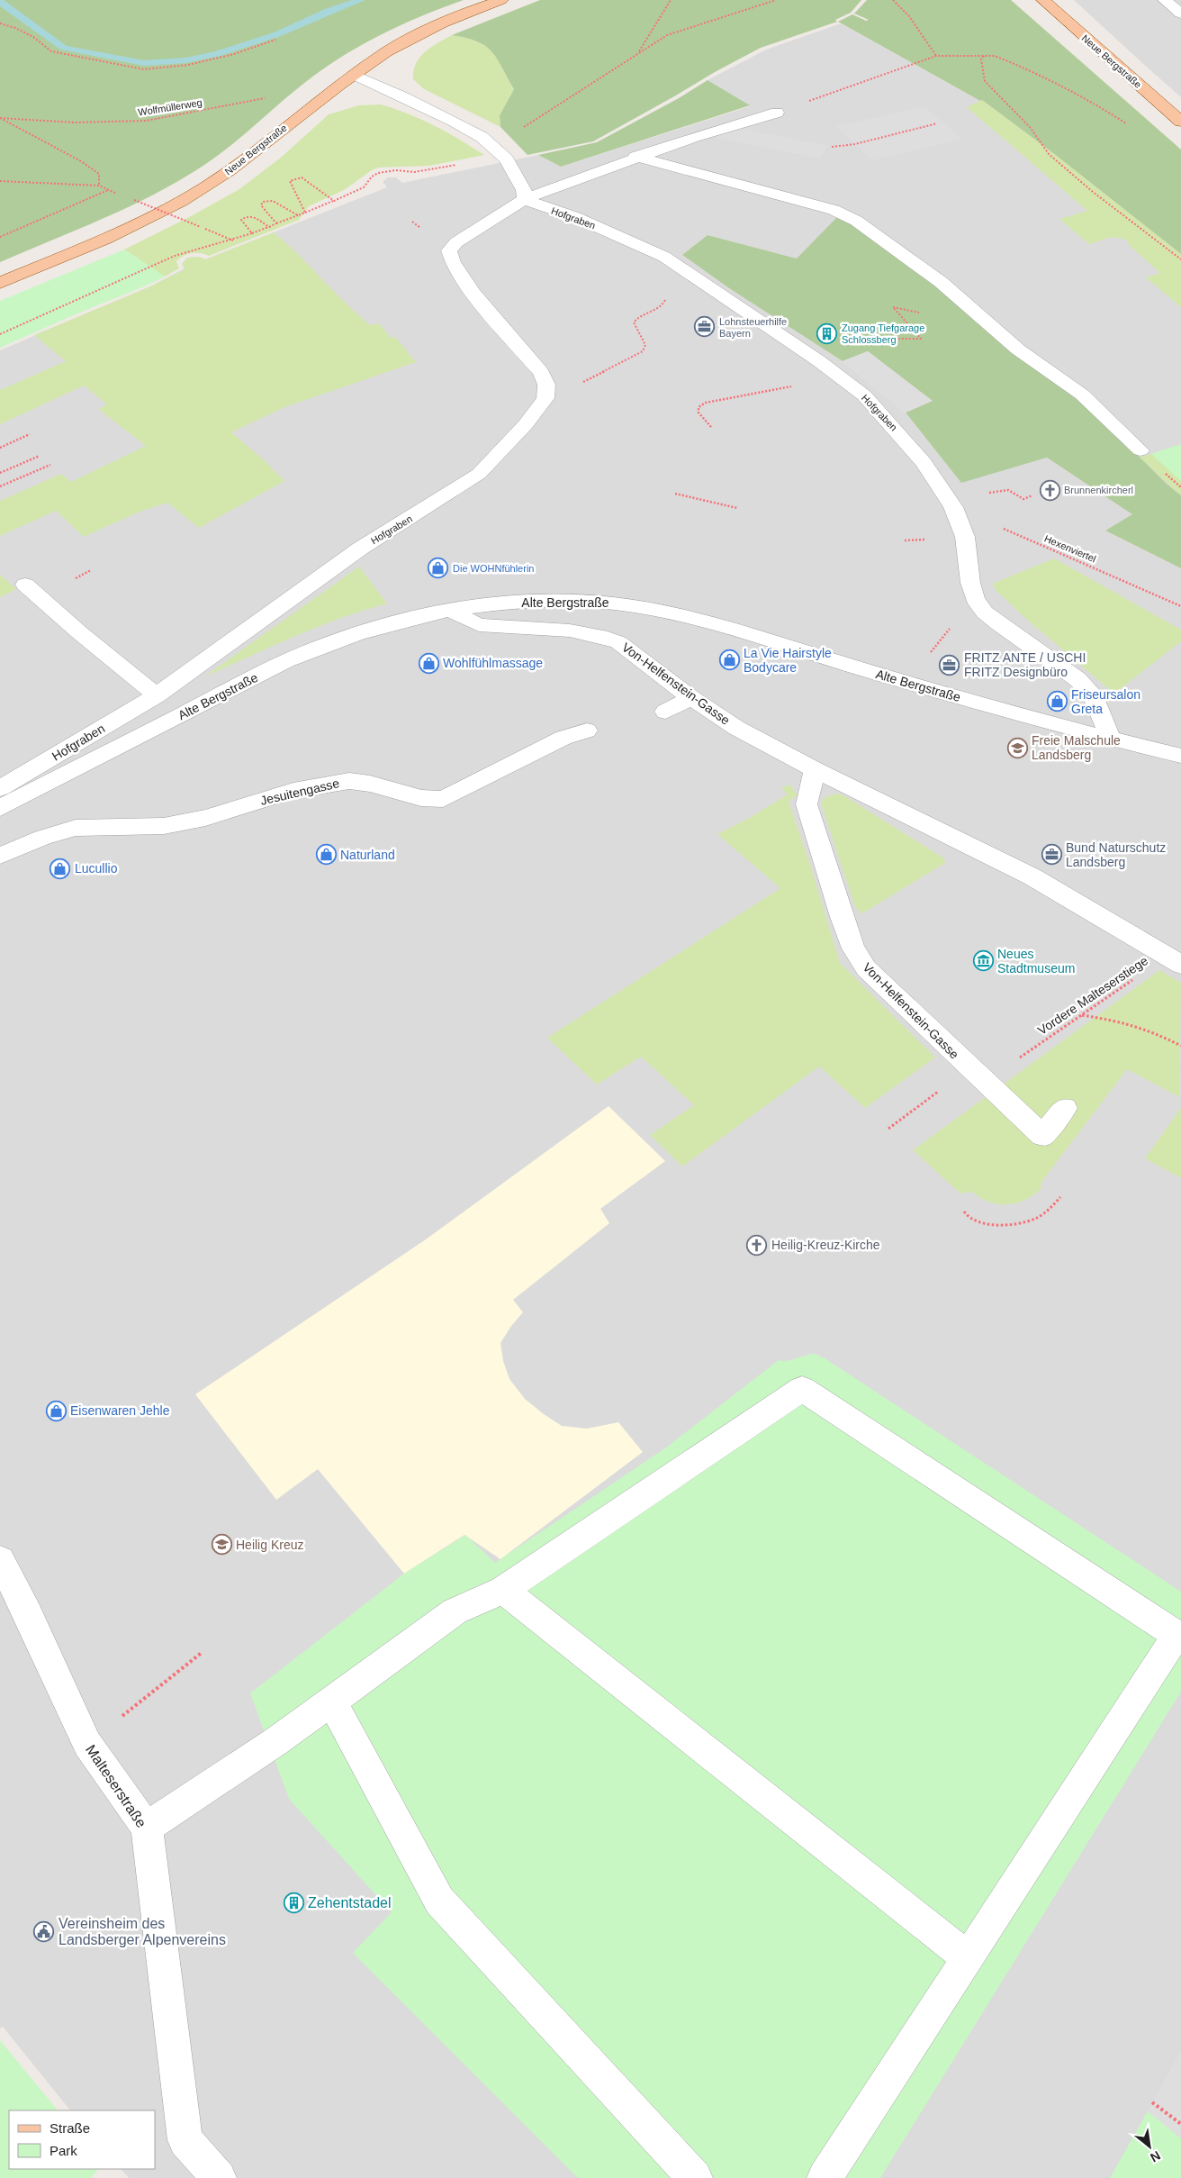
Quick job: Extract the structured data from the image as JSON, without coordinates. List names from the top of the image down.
{
  "streets": {
    "main road": ["Neue Bergstraße"],
    "street": [
      "Hofgraben",
      "Alte Bergstraße",
      "Von-Helfenstein-Gasse",
      "Jesuitengasse",
      "Malteserstraße"
    ],
    "path": ["Wolfmüllerweg", "Hexenviertel", "Vordere Malteserstiege"]
  },
  "crossings": [
    ["Neue Bergstraße", "Wolfmüllerweg"],
    ["Hofgraben", "Hexenviertel"],
    ["Hofgraben", "Alte Bergstraße"],
    ["Alte Bergstraße", "Von-Helfenstein-Gasse"],
    ["Von-Helfenstein-Gasse", "Vordere Malteserstiege"]
  ],
  "places": {
    "office": ["Lohnsteuerhilfe Bayern", "FRITZ ANTE / USCHI FRITZ Designbüro", "Bund Naturschutz Landsberg"],
    "building": ["Zugang Tiefgarage Schlossberg", "Zehentstadel"],
    "church": ["Brunnenkircherl", "Heilig-Kreuz-Kirche"],
    "shop": [
      "Die WOHNfühlerin",
      "La Vie Hairstyle Bodycare",
      "Wohlfühlmassage",
      "Friseursalon Greta",
      "Naturland",
      "Lucullio",
      "Eisenwaren Jehle"
    ],
    "school or university": ["Freie Malschule Landsberg", "Heilig Kreuz"],
    "museum": ["Neues Stadtmuseum"],
    "public building": ["Vereinsheim des Landsberger Alpenvereins"]
  },
  "legend": ["Straße", "Park"],
  "north": "bottom right"
}
